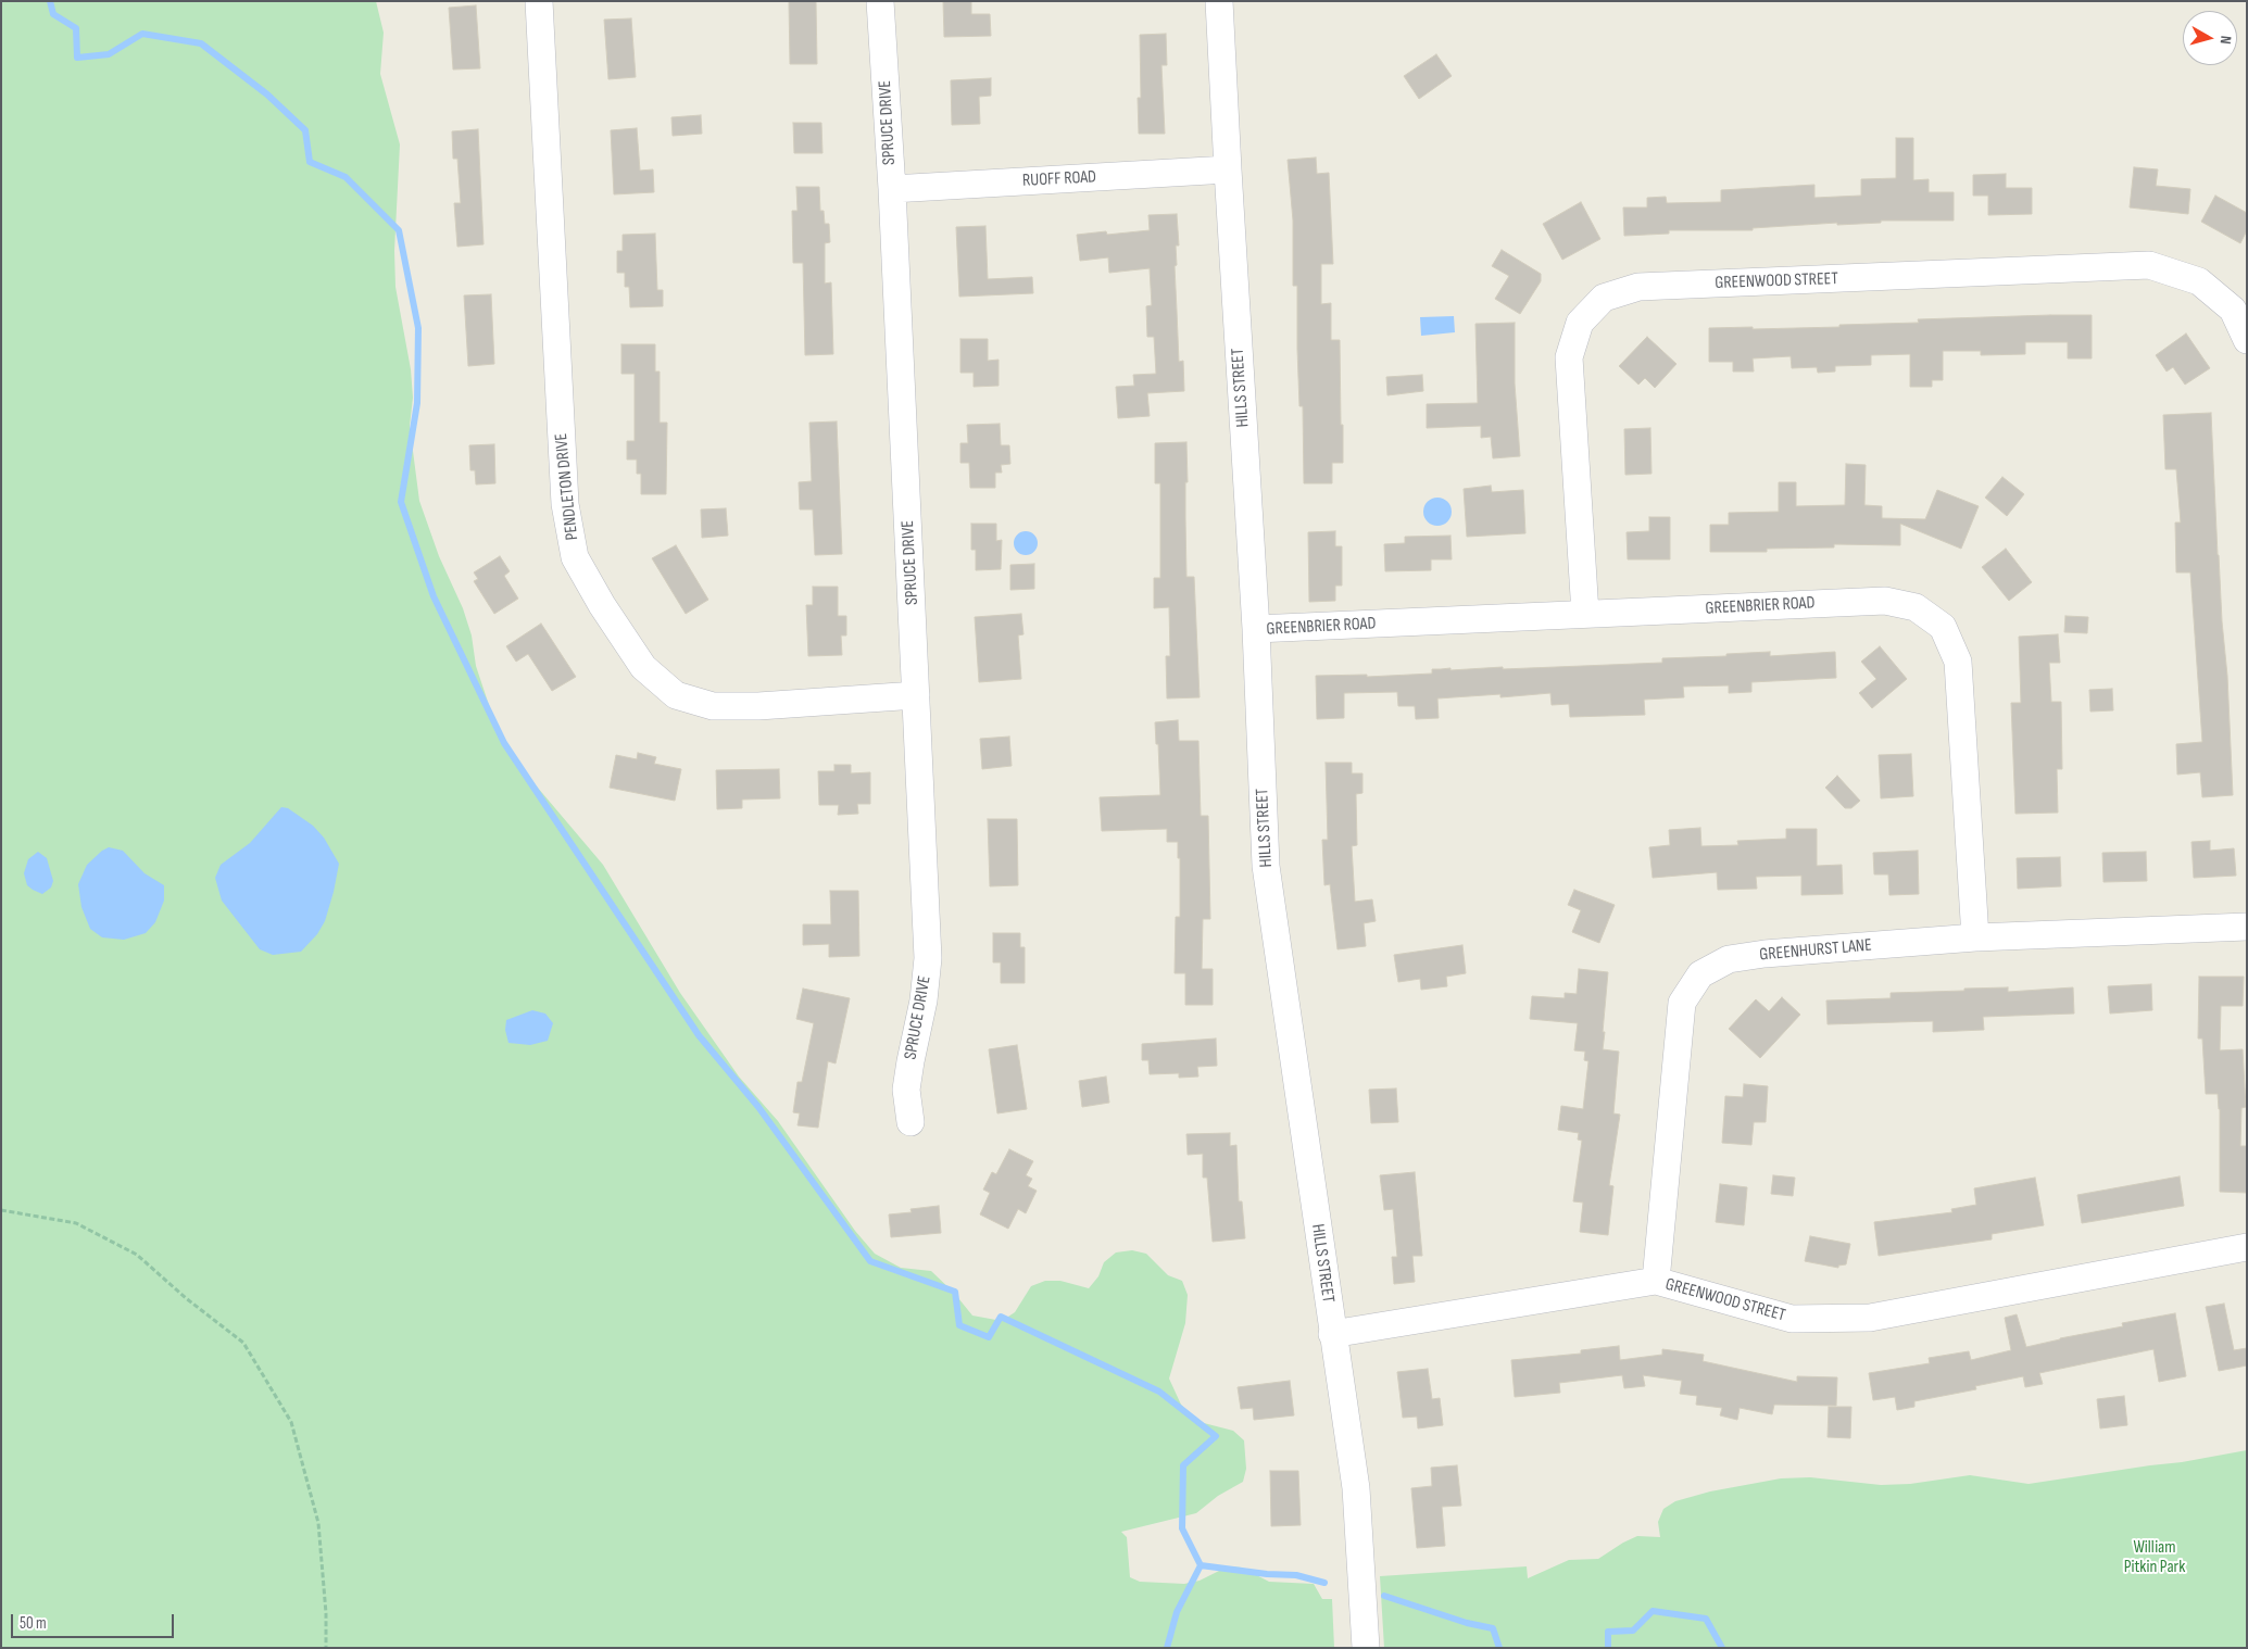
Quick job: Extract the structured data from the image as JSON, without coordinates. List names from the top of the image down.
{
  "streets": {
    "street": [
      "SPRUCE DRIVE",
      "RUOFF ROAD",
      "GREENWOOD STREET",
      "HILLS STREET",
      "PENDLETON DRIVE",
      "GREENBRIER ROAD",
      "GREENHURST LANE"
    ]
  },
  "crossings": [
    ["SPRUCE DRIVE", "RUOFF ROAD"],
    ["SPRUCE DRIVE", "PENDLETON DRIVE"],
    ["RUOFF ROAD", "HILLS STREET"],
    ["GREENWOOD STREET", "HILLS STREET"],
    ["GREENWOOD STREET", "GREENBRIER ROAD"],
    ["GREENWOOD STREET", "GREENHURST LANE"],
    ["HILLS STREET", "GREENBRIER ROAD"],
    ["GREENBRIER ROAD", "GREENHURST LANE"]
  ],
  "parks": ["William Pitkin Park"],
  "scale_bar": "50 m",
  "north": "right"
}
